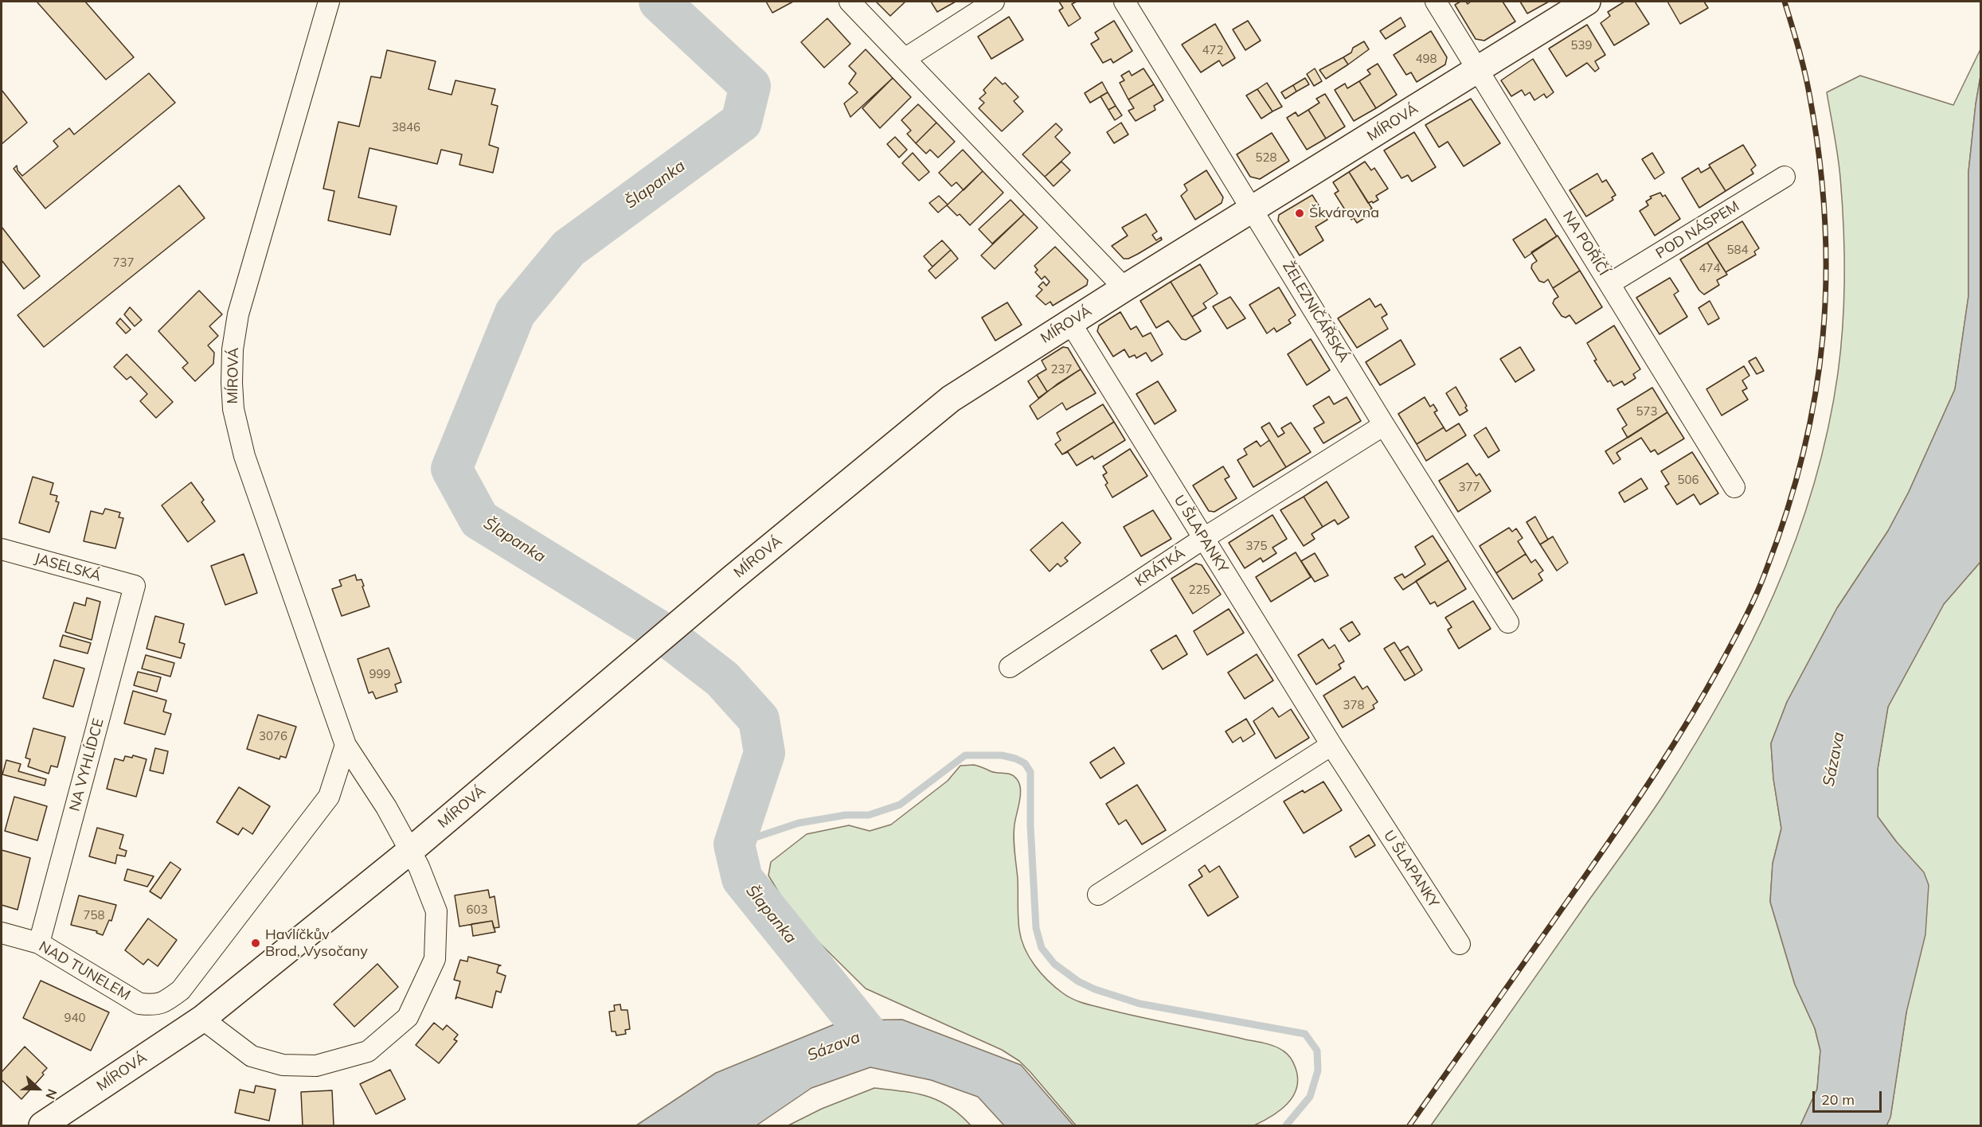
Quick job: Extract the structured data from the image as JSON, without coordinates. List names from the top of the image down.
{
  "streets": {
    "street": [
      "MÍROVÁ",
      "POD NÁSPEM",
      "NA POŘÍČÍ",
      "ŽELEZNIČÁŘSKÁ",
      "U ŠLAPANKY",
      "JASELSKÁ",
      "KRÁTKÁ",
      "NA VYHLÍDCE",
      "NAD TUNELEM"
    ]
  },
  "crossings": [
    ["MÍROVÁ", "NA POŘÍČÍ"],
    ["MÍROVÁ", "ŽELEZNIČÁŘSKÁ"],
    ["MÍROVÁ", "U ŠLAPANKY"],
    ["MÍROVÁ", "NAD TUNELEM"],
    ["POD NÁSPEM", "NA POŘÍČÍ"],
    ["ŽELEZNIČÁŘSKÁ", "KRÁTKÁ"],
    ["U ŠLAPANKY", "KRÁTKÁ"],
    ["JASELSKÁ", "NA VYHLÍDCE"],
    ["NA VYHLÍDCE", "NAD TUNELEM"]
  ],
  "water": ["Šlapanka", "Sázava"],
  "places": ["Škvárovna", "Havlíčkův Brod, Vysočany"],
  "house_numbers": [
    "539",
    "472",
    "498",
    "3846",
    "528",
    "584",
    "737",
    "474",
    "237",
    "573",
    "506",
    "377",
    "375",
    "225",
    "999",
    "378",
    "3076",
    "603",
    "758",
    "940"
  ],
  "scale_bar": "20 m",
  "north": "right"
}
